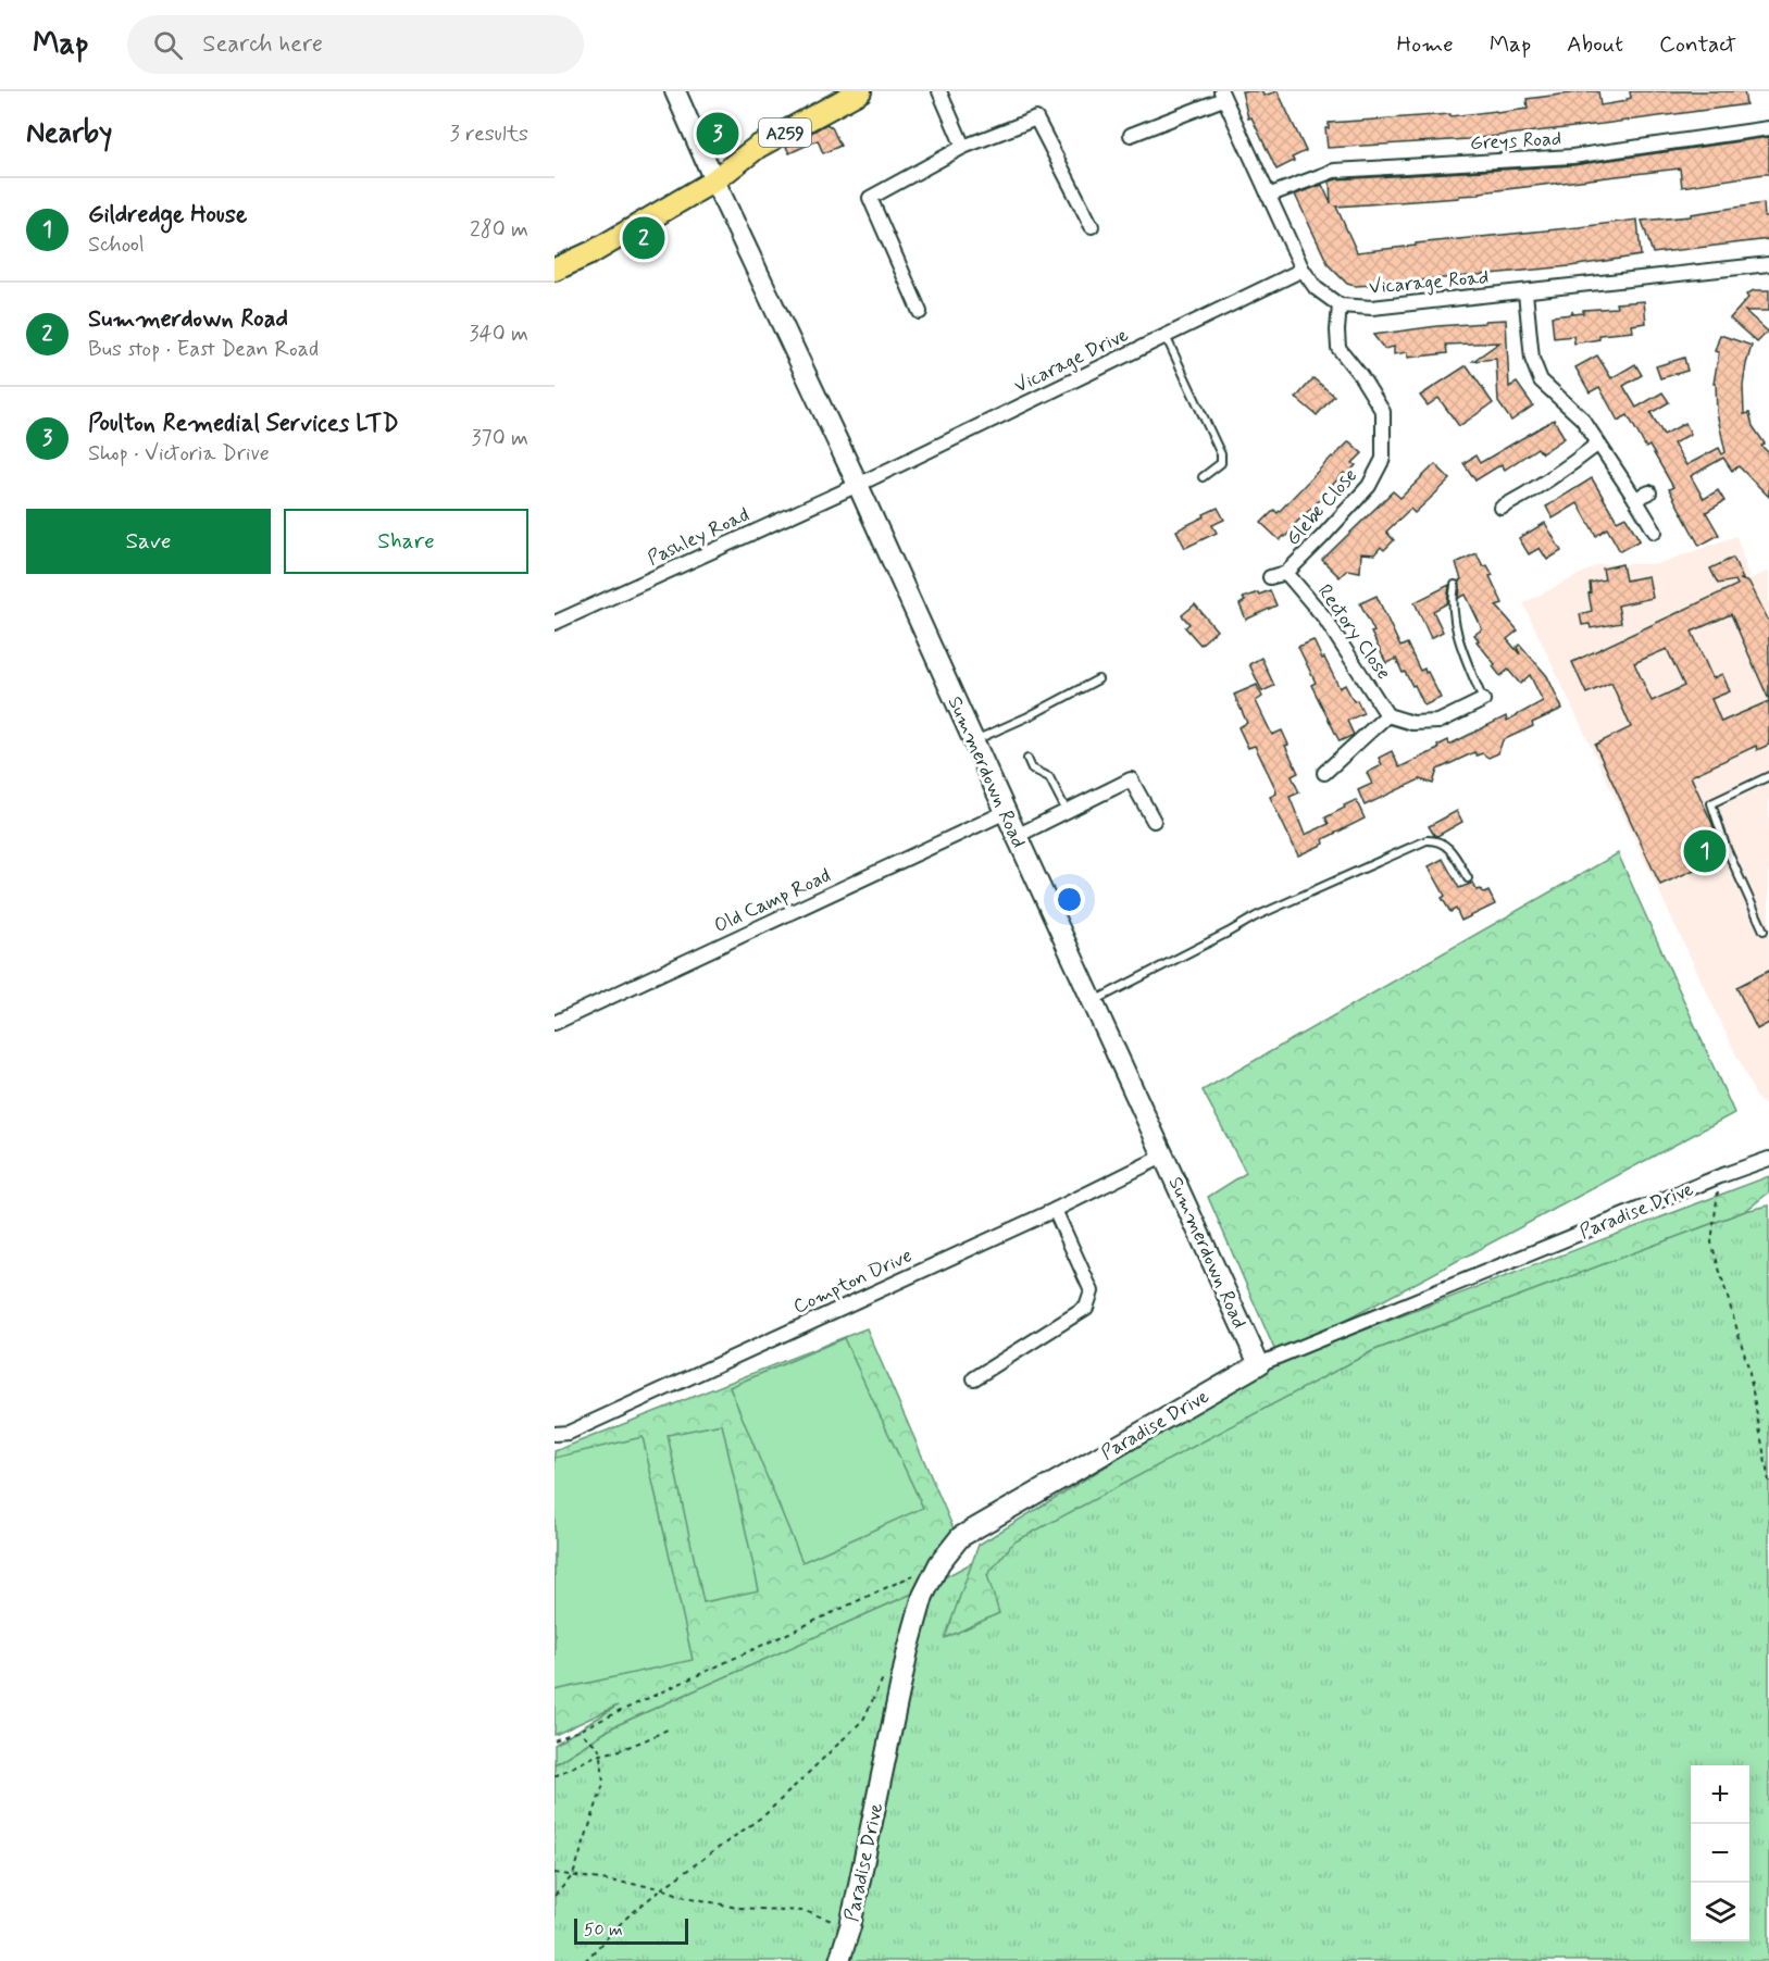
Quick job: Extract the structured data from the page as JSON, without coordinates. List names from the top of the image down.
{
  "streets": {
    "main road": ["A259"],
    "street": [
      "Greys Road",
      "Vicarage Road",
      "Vicarage Drive",
      "Glebe Close",
      "Pashley Road",
      "Rectory Close",
      "Summerdown Road",
      "Old Camp Road",
      "Paradise Drive",
      "Compton Drive"
    ]
  },
  "crossings": [
    ["A259", "Summerdown Road"],
    ["Vicarage Road", "Glebe Close"],
    ["Vicarage Drive", "Pashley Road"],
    ["Vicarage Drive", "Summerdown Road"],
    ["Glebe Close", "Rectory Close"],
    ["Pashley Road", "Summerdown Road"],
    ["Summerdown Road", "Old Camp Road"],
    ["Summerdown Road", "Paradise Drive"],
    ["Summerdown Road", "Compton Drive"]
  ],
  "scale_bar": "50 m",
  "page": {
    "header": "Map",
    "search": "Search here",
    "nav": [
      "Home",
      "Map",
      "About",
      "Contact"
    ],
    "heading": ["Nearby", "3 results"],
    "pins": ["3", "2", "1"],
    "list": [
      {
        "mark": "1",
        "name": "Gildredge House",
        "note": "School",
        "value": "280 m"
      },
      {
        "mark": "2",
        "name": "Summerdown Road",
        "note": "Bus stop · East Dean Road",
        "value": "340 m"
      },
      {
        "mark": "3",
        "name": "Poulton Remedial Services LTD",
        "note": "Shop · Victoria Drive",
        "value": "370 m"
      }
    ],
    "buttons": ["Save", "Share"],
    "map_buttons": ["+", "−"],
    "scale": "50 m"
  }
}
